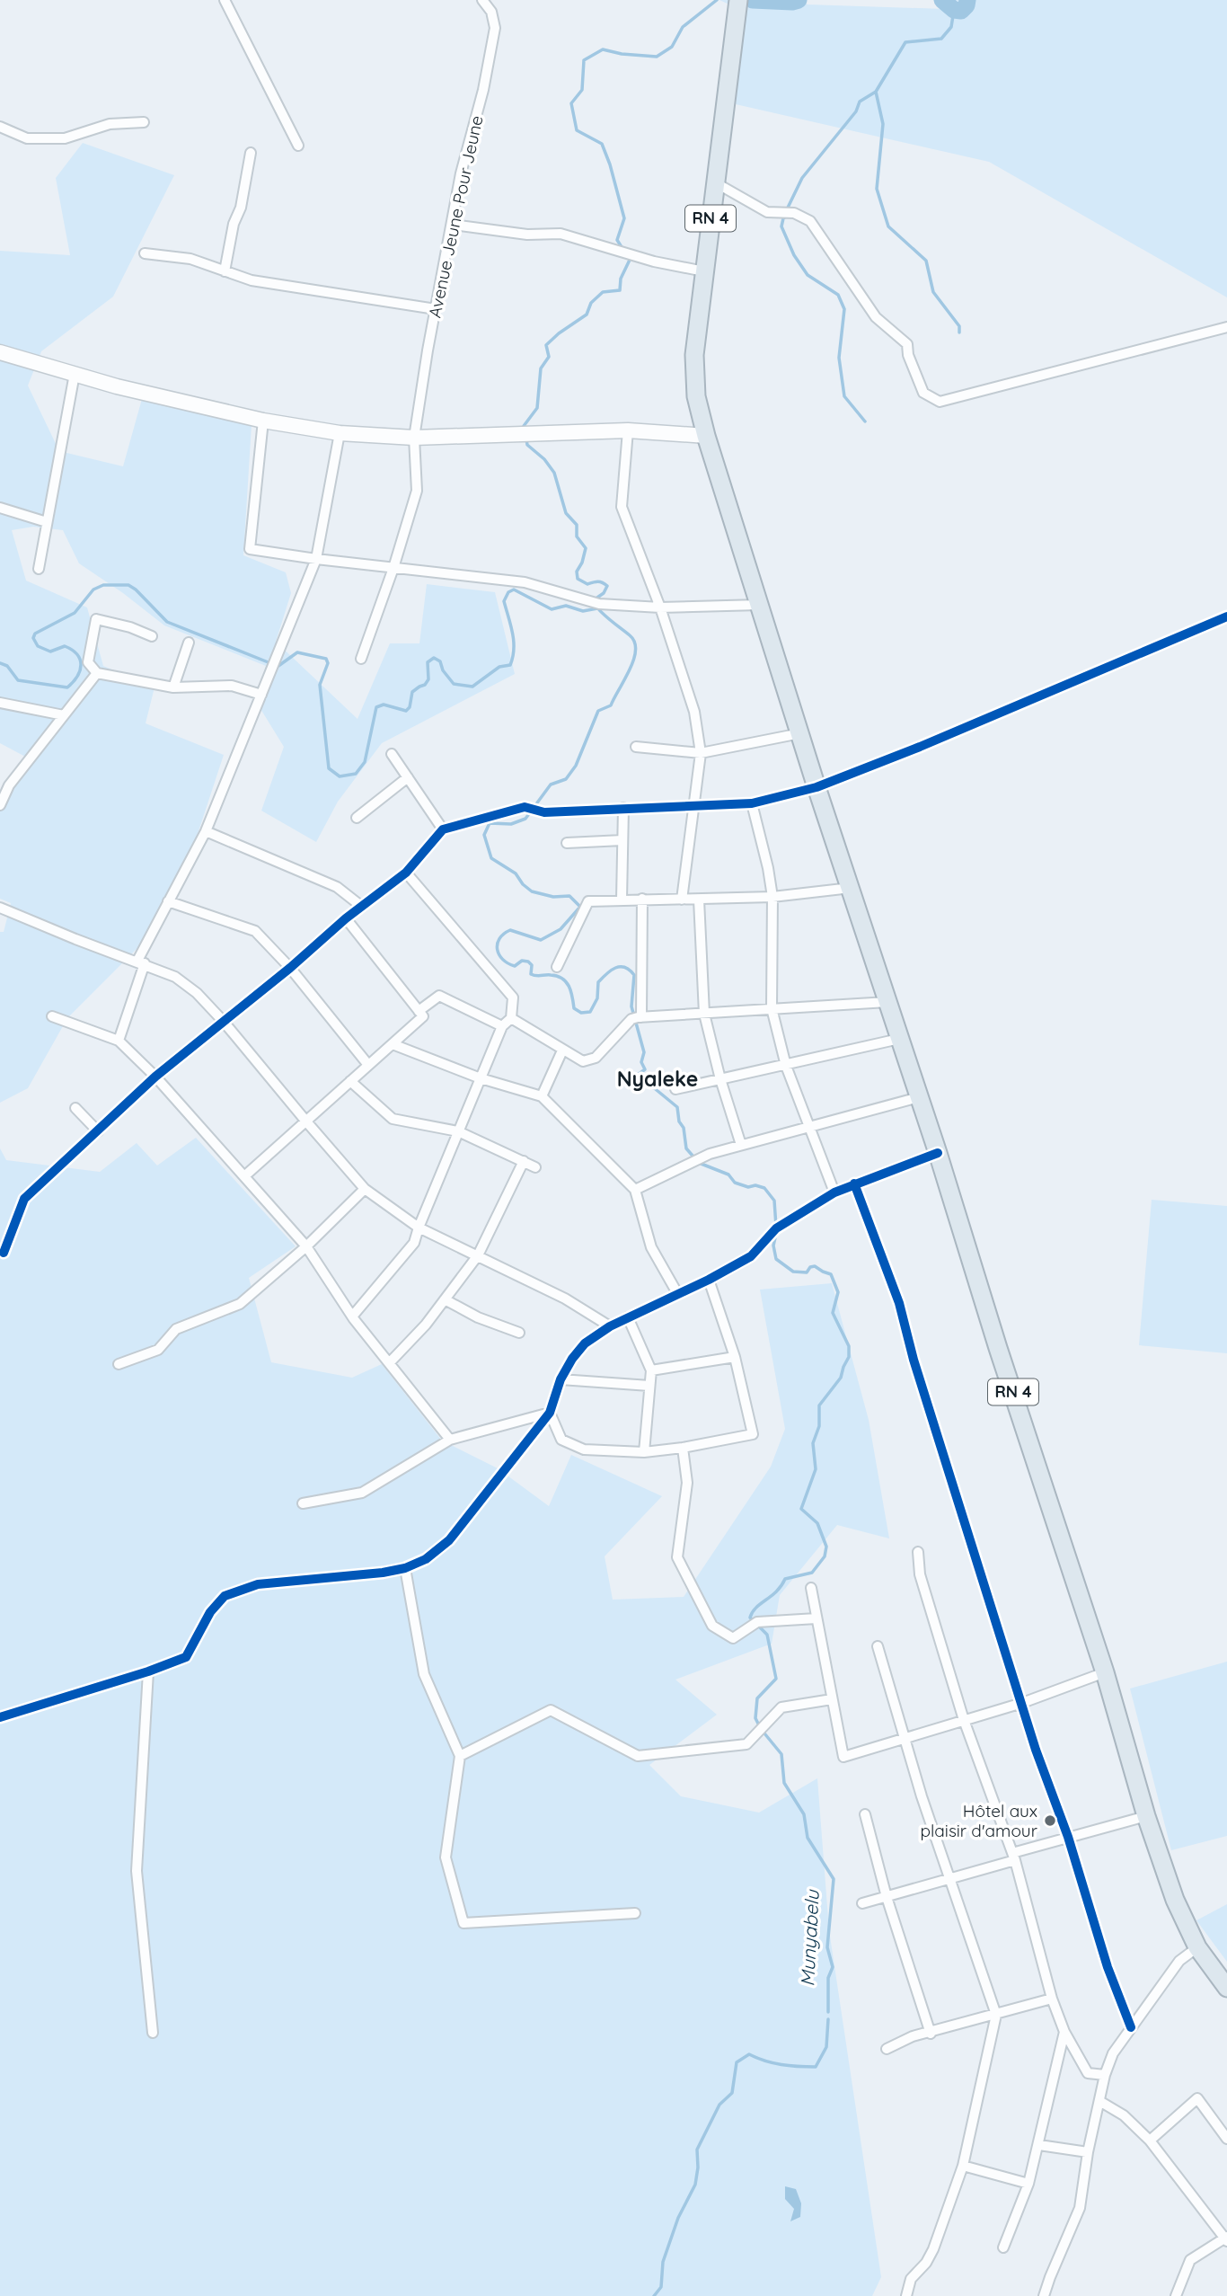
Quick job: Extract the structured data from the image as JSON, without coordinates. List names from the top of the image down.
{
  "streets": {
    "highway": ["RN 4"],
    "street": ["Avenue Jeune Pour Jeune"]
  },
  "districts": ["Nyaleke"],
  "water": ["Munyabelu"],
  "places": ["Hôtel aux plaisir d'amour"]
}
